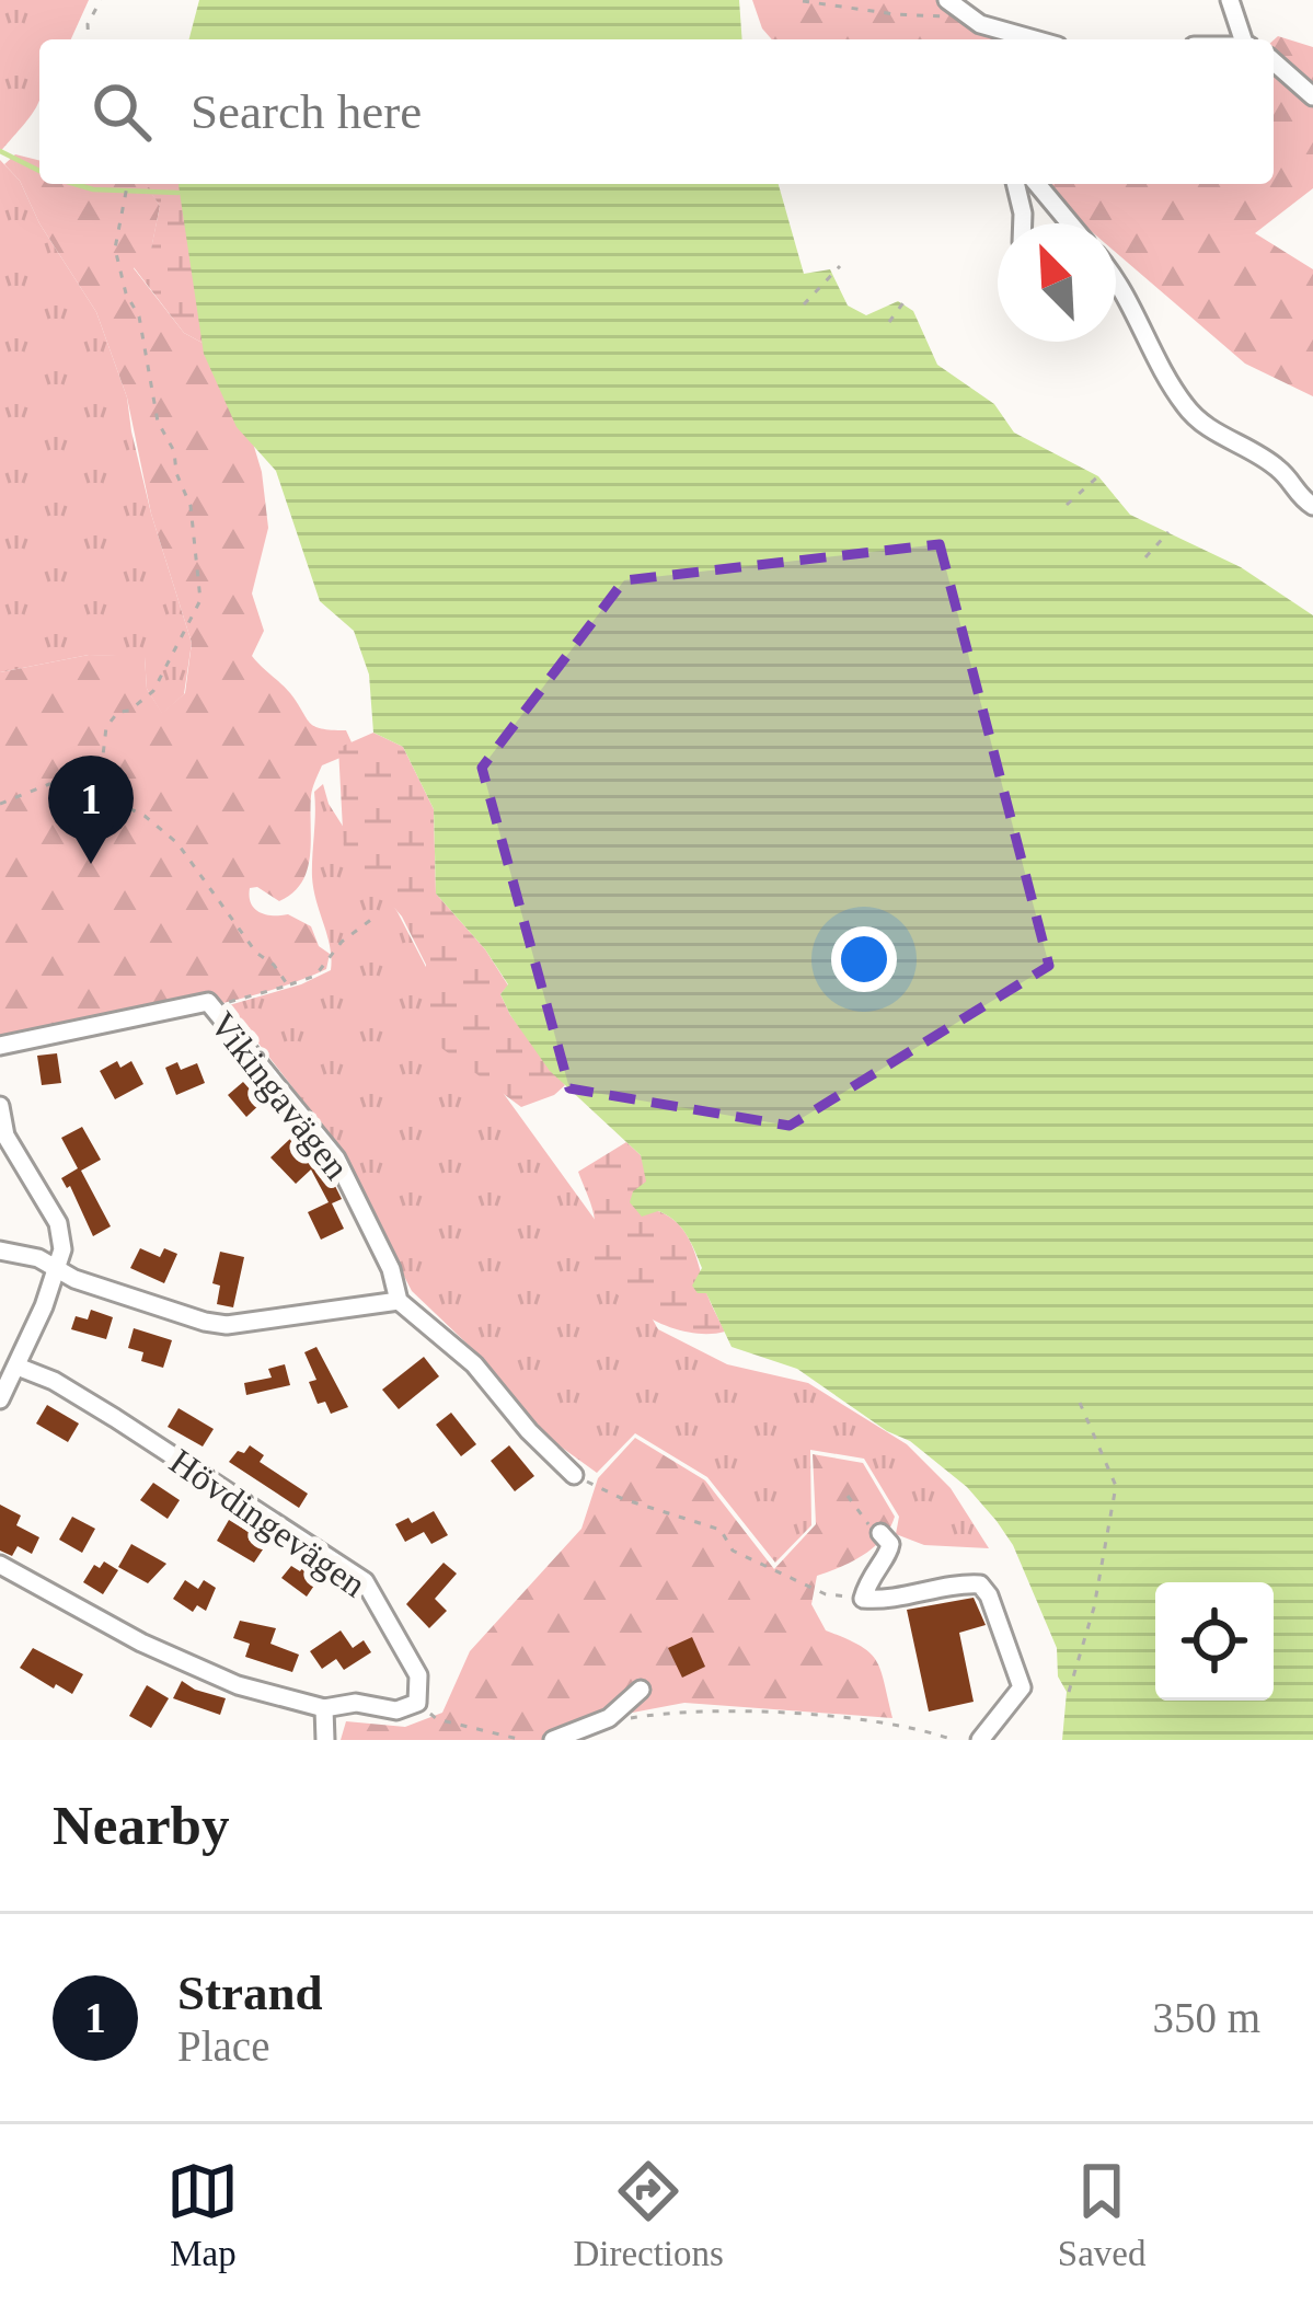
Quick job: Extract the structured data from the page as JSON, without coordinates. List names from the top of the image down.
{
  "streets": {
    "street": ["Vikingavägen", "Hövdingevägen"]
  },
  "north": "top left",
  "page": {
    "search": "Search here",
    "pins": "1",
    "heading": "Nearby",
    "list": [
      {
        "mark": "1",
        "name": "Strand",
        "note": "Place",
        "value": "350 m"
      }
    ],
    "nav": ["Map", "Directions", "Saved"]
  }
}
